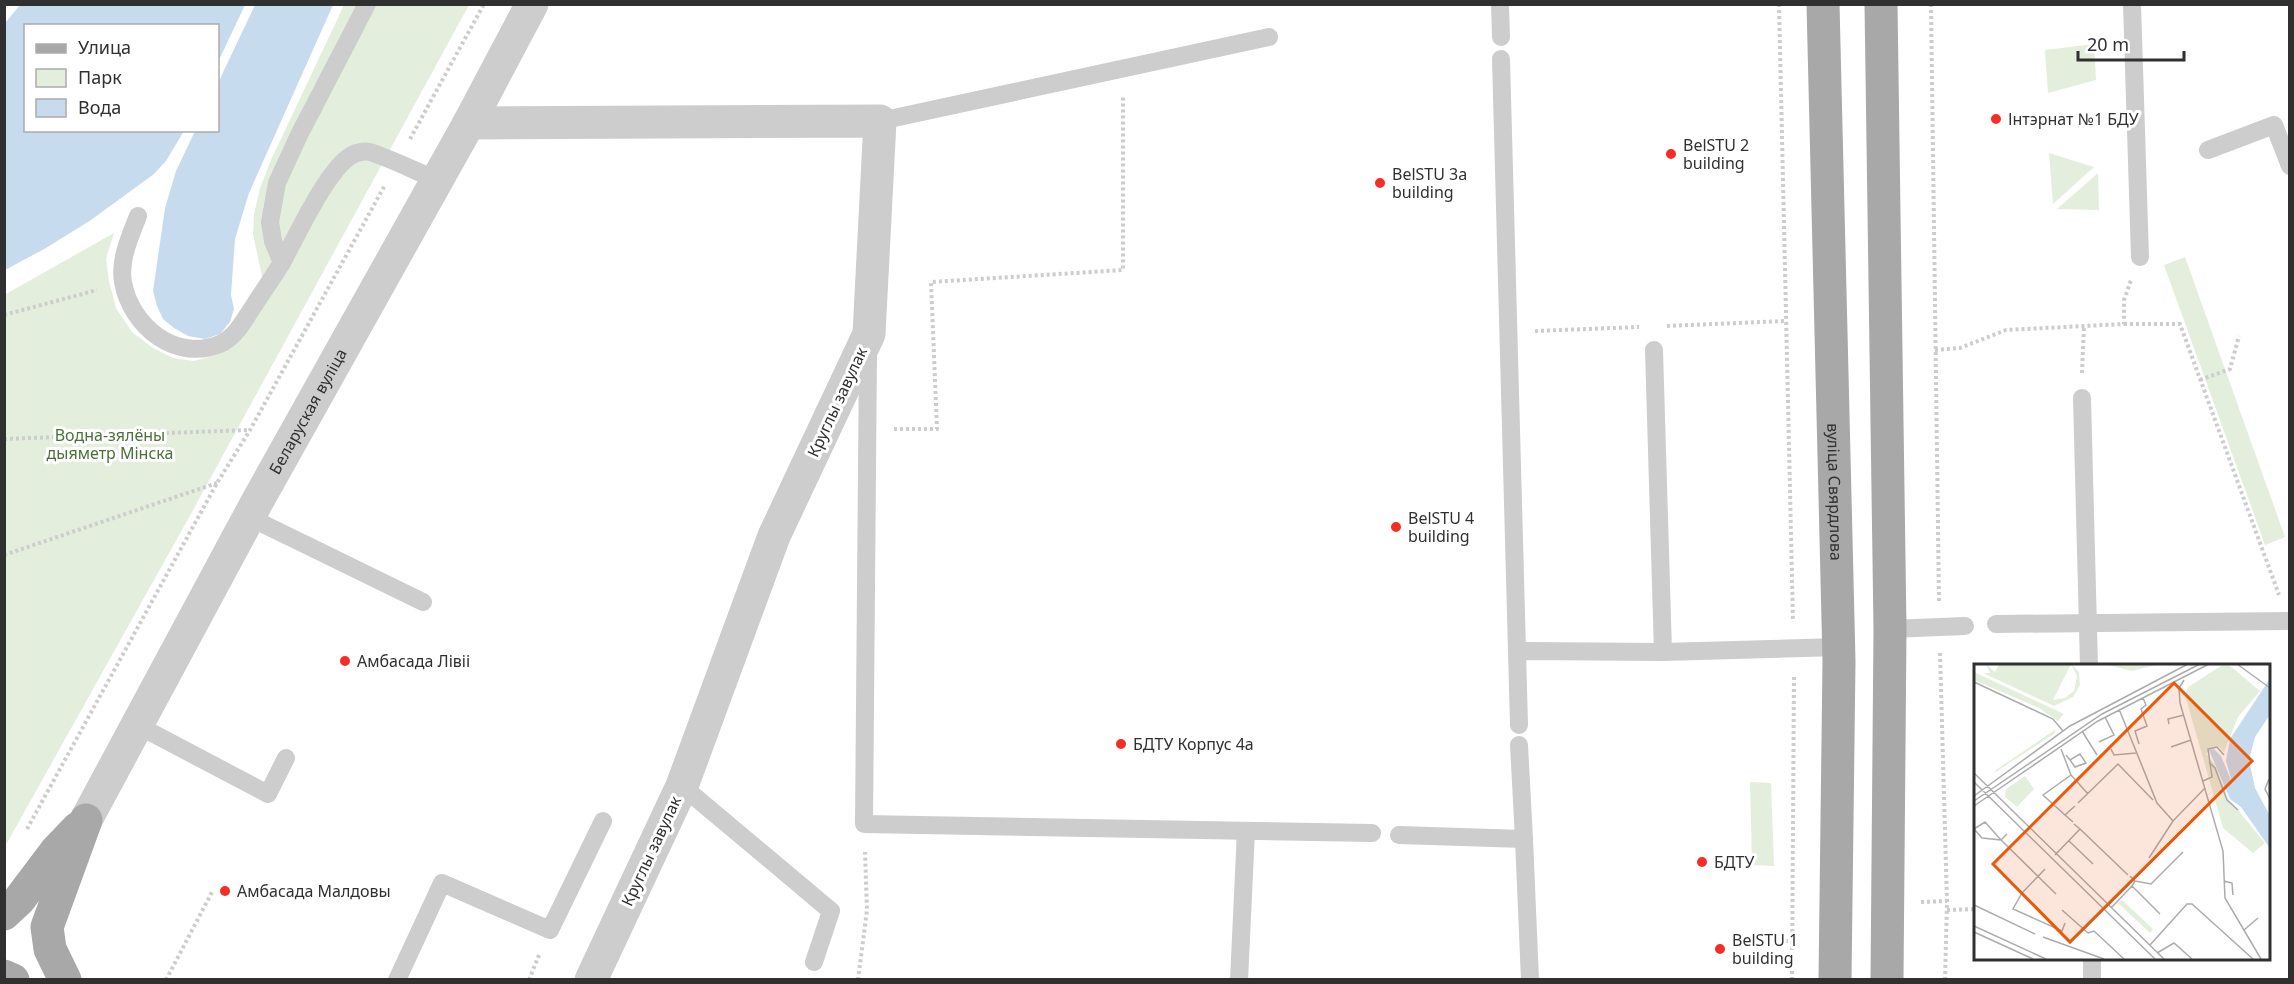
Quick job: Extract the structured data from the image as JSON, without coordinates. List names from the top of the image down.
{
  "streets": {
    "main road": ["вуліца Свярдлова"],
    "street": ["Круглы завулак", "Беларуская вуліца"]
  },
  "parks": ["Водна-зялёны дыяметр Мінска"],
  "places": [
    "Інтэрнат №1 БДУ",
    "BelSTU 2 building",
    "BelSTU 3a building",
    "BelSTU 4 building",
    "Амбасада Лівіі",
    "БДТУ Корпус 4а",
    "БДТУ",
    "Амбасада Малдовы",
    "BelSTU 1 building"
  ],
  "legend": ["Улица", "Парк", "Вода"],
  "scale_bar": "20 m"
}
